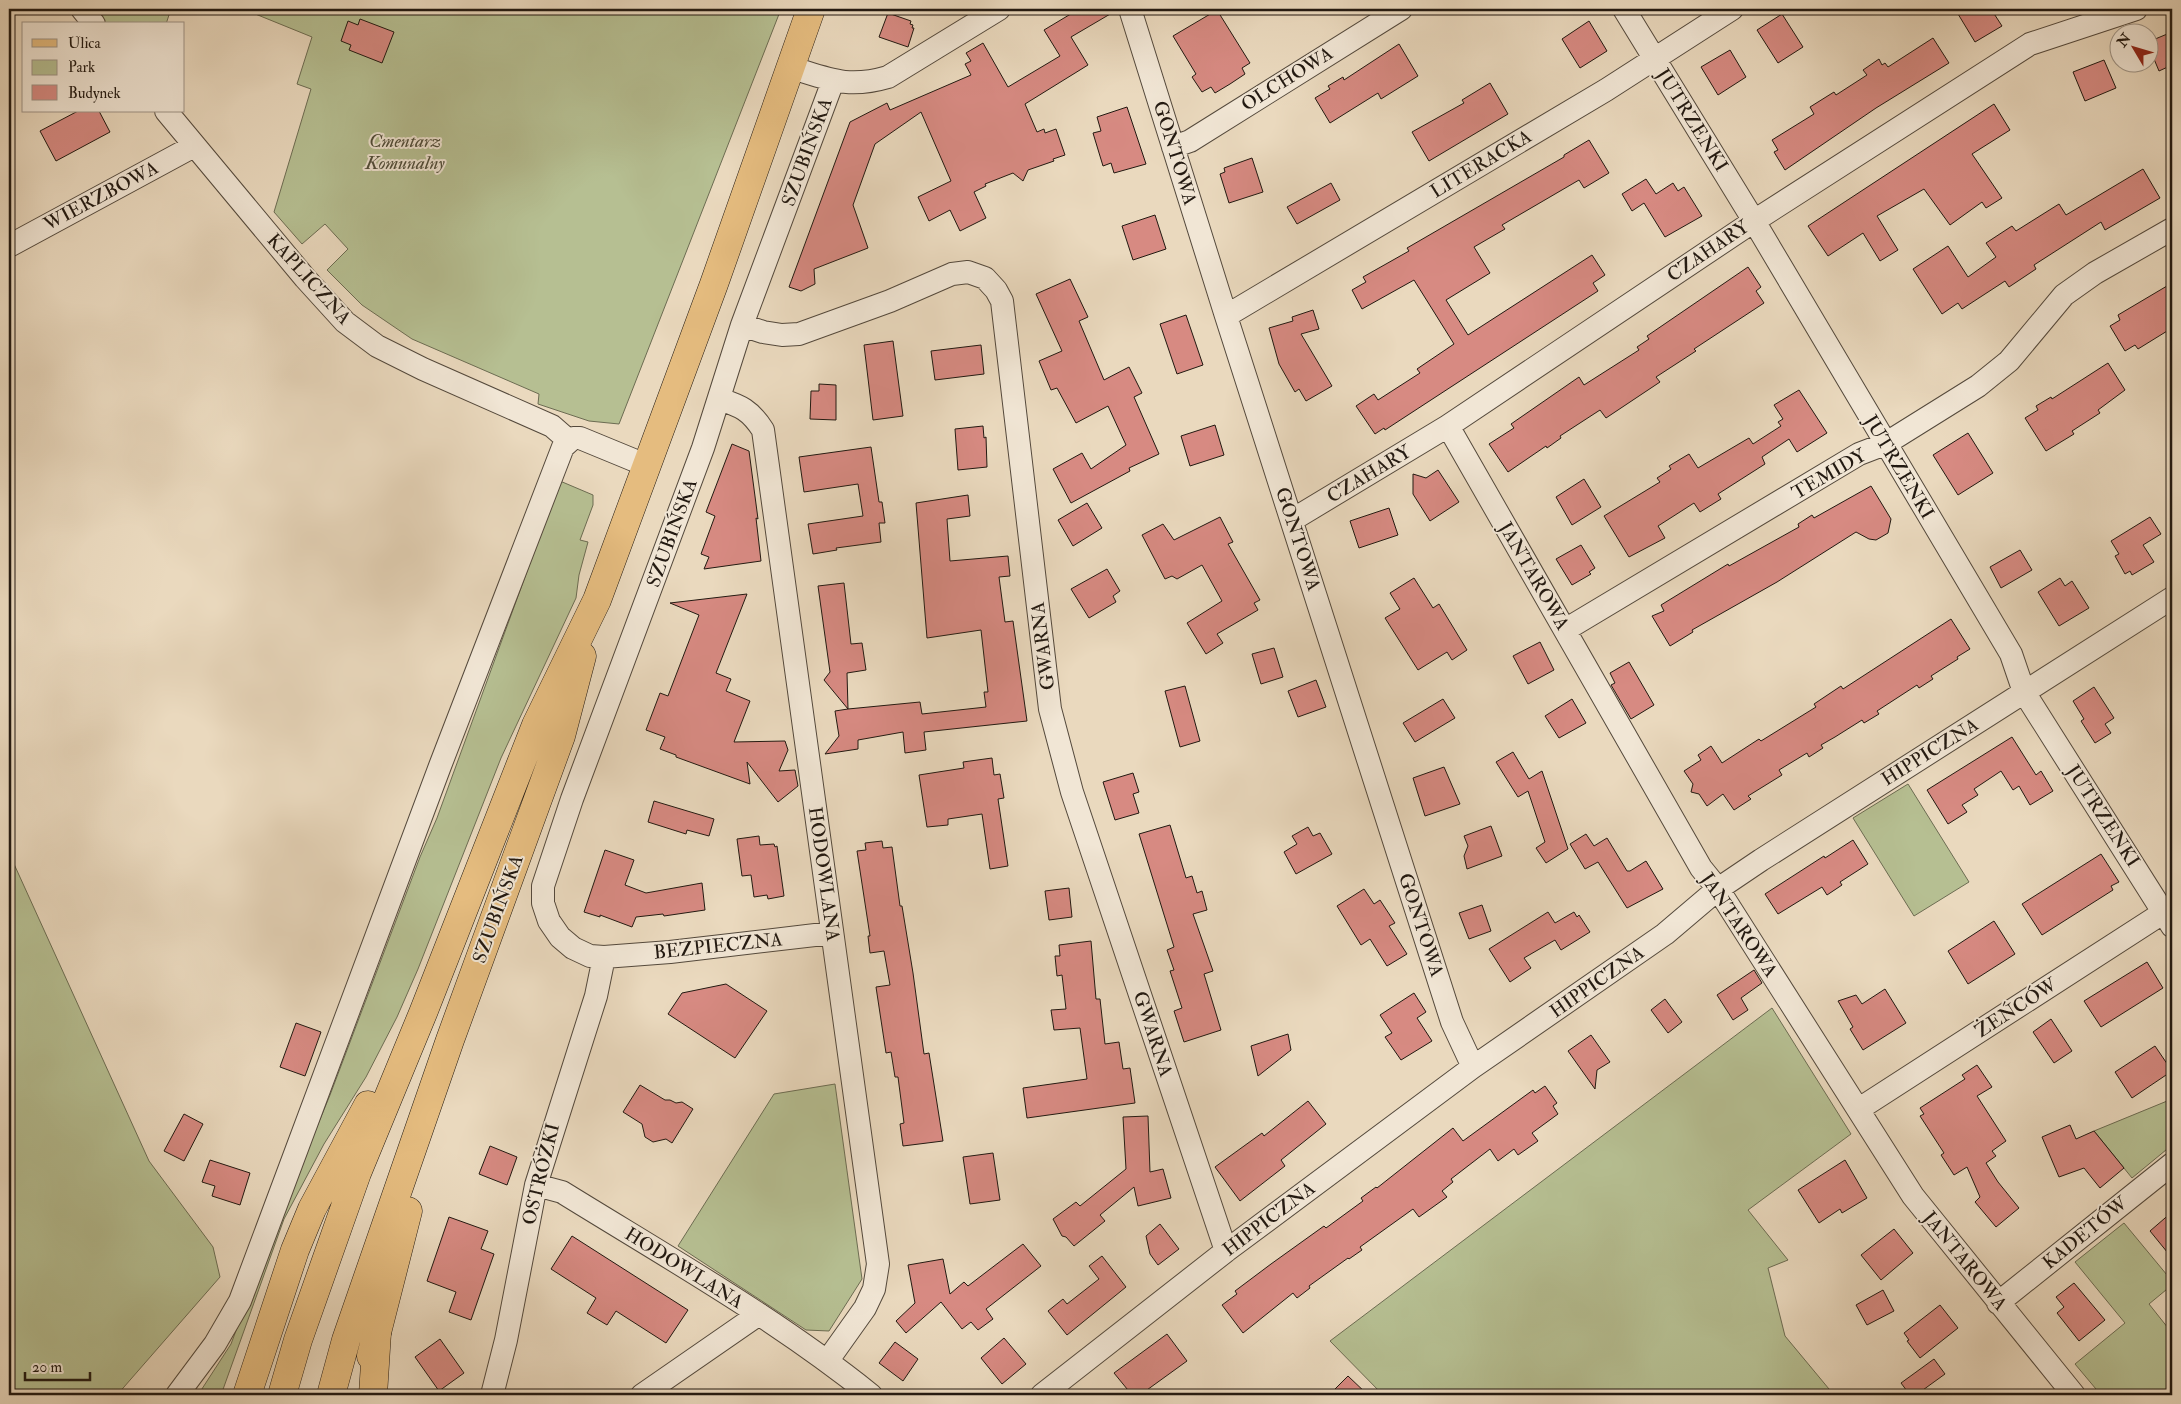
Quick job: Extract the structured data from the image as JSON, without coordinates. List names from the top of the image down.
{
  "streets": {
    "main road": ["SZUBIŃSKA"],
    "street": [
      "OLCHOWA",
      "JUTRZENKI",
      "GONTOWA",
      "LITERACKA",
      "WIERZBOWA",
      "CZAHARY",
      "KAPLICZNA",
      "TEMIDY",
      "JANTAROWA",
      "GWARNA",
      "HIPPICZNA",
      "HODOWLANA",
      "BEZPIECZNA",
      "ŻEŃCÓW",
      "OSTRÓŻKI",
      "KADETÓW"
    ]
  },
  "crossings": [
    ["OLCHOWA", "GONTOWA"],
    ["JUTRZENKI", "LITERACKA"],
    ["JUTRZENKI", "CZAHARY"],
    ["JUTRZENKI", "TEMIDY"],
    ["JUTRZENKI", "HIPPICZNA"],
    ["JUTRZENKI", "ŻEŃCÓW"],
    ["SZUBIŃSKA", "GWARNA"],
    ["SZUBIŃSKA", "HODOWLANA"],
    ["SZUBIŃSKA", "BEZPIECZNA"],
    ["SZUBIŃSKA", "OSTRÓŻKI"],
    ["GONTOWA", "LITERACKA"],
    ["GONTOWA", "CZAHARY"],
    ["GONTOWA", "HIPPICZNA"],
    ["WIERZBOWA", "KAPLICZNA"],
    ["CZAHARY", "JANTAROWA"],
    ["TEMIDY", "JANTAROWA"],
    ["JANTAROWA", "HIPPICZNA"],
    ["JANTAROWA", "ŻEŃCÓW"],
    ["JANTAROWA", "KADETÓW"],
    ["GWARNA", "HIPPICZNA"],
    ["HODOWLANA", "BEZPIECZNA"],
    ["HODOWLANA", "OSTRÓŻKI"],
    ["BEZPIECZNA", "OSTRÓŻKI"]
  ],
  "parks": ["Cmentarz Komunalny"],
  "legend": ["Ulica", "Park", "Budynek"],
  "scale_bar": "20 m",
  "north": "top left"
}
